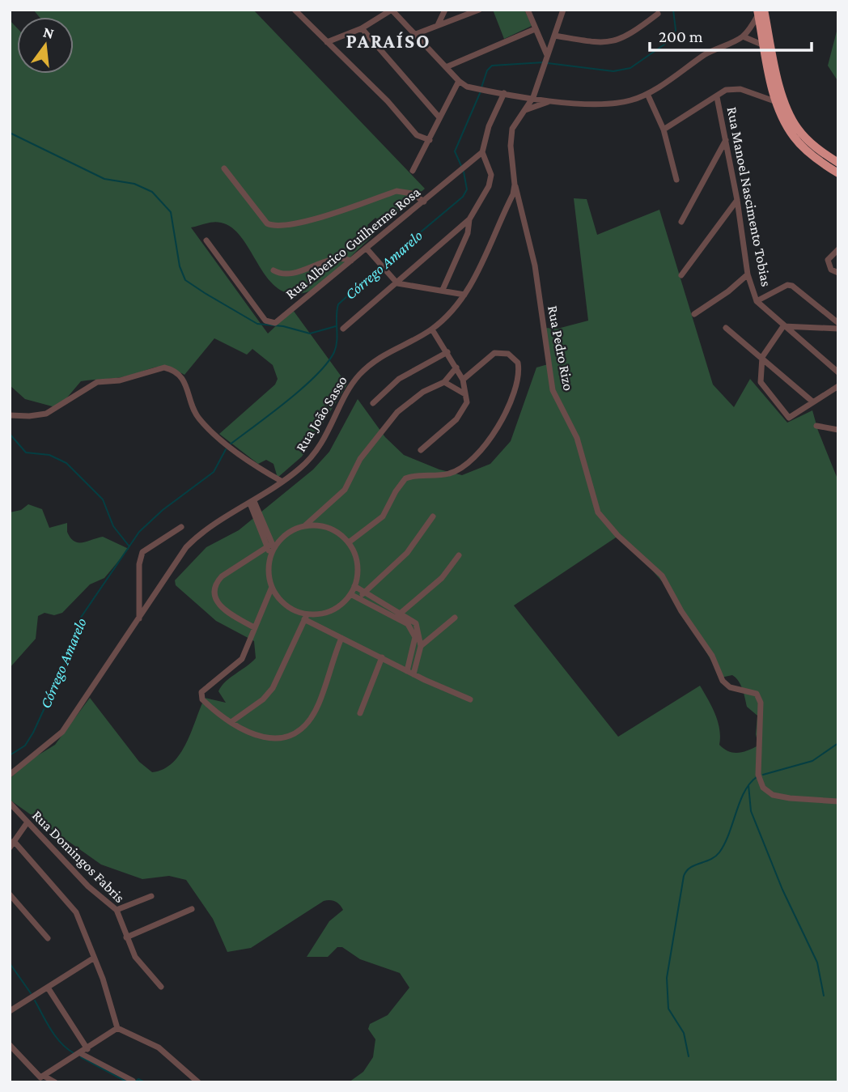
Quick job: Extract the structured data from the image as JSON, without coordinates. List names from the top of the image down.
{
  "streets": {
    "street": [
      "Rua Manoel Nascimento Tobias",
      "Rua Alberico Guilherme Rosa",
      "Rua Pedro Rizo",
      "Rua João Sasso",
      "Rua Domingos Fabris"
    ]
  },
  "crossings": [
    ["Rua Pedro Rizo", "Rua João Sasso"]
  ],
  "districts": ["PARAÍSO"],
  "water": ["Córrego Amarelo"],
  "scale_bar": "200 m",
  "north": "top"
}
